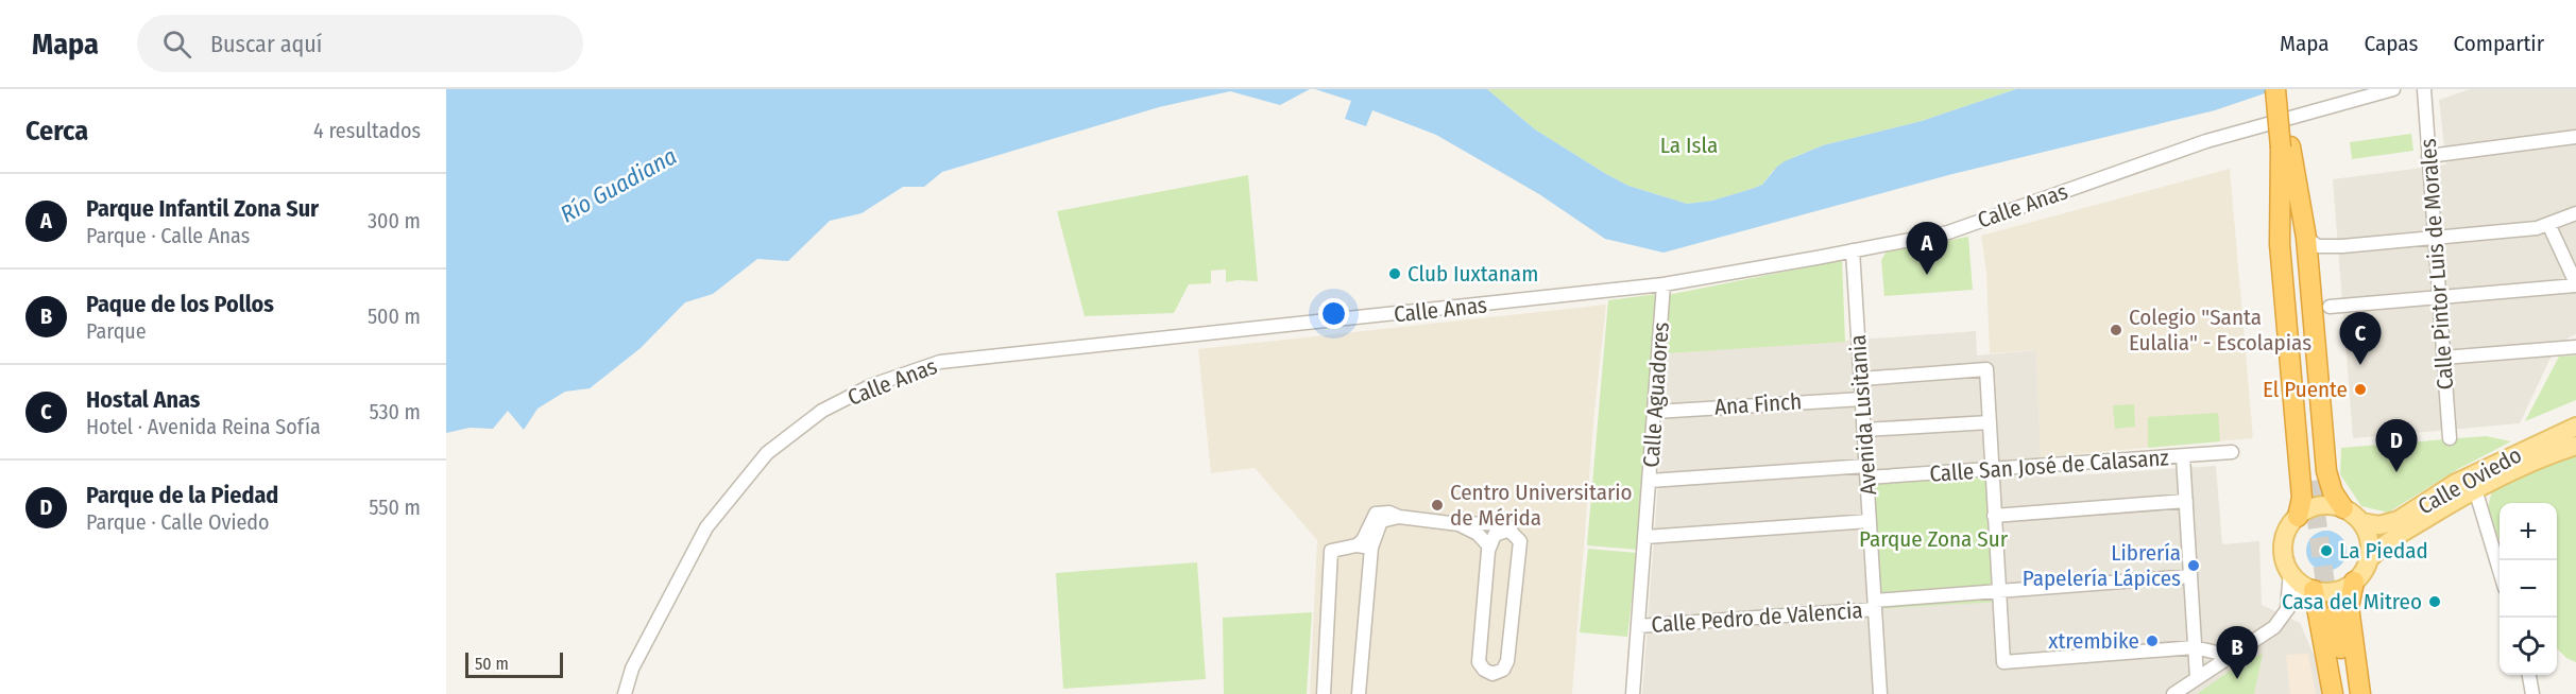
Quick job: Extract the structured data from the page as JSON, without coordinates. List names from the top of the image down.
{
  "streets": {
    "main road": ["Calle Oviedo"],
    "street": [
      "Calle Anas",
      "Calle Pintor Luis de Morales",
      "Calle Aguadores",
      "Ana Finch",
      "Avenida Lusitania",
      "Calle San José de Calasanz",
      "Calle Pedro de Valencia"
    ]
  },
  "crossings": [
    ["Calle Anas", "Calle Aguadores"],
    ["Calle Anas", "Avenida Lusitania"],
    ["Calle Aguadores", "Ana Finch"],
    ["Calle Aguadores", "Calle San José de Calasanz"],
    ["Calle Aguadores", "Calle Pedro de Valencia"],
    ["Ana Finch", "Avenida Lusitania"],
    ["Avenida Lusitania", "Calle San José de Calasanz"],
    ["Avenida Lusitania", "Calle Pedro de Valencia"]
  ],
  "water": ["Río Guadiana"],
  "parks": ["La Isla", "Parque Zona Sur"],
  "places": [
    "Club Iuxtanam",
    "Colegio \"Santa Eulalia\" - Escolapias",
    "El Puente",
    "Centro Universitario de Mérida",
    "La Piedad",
    "Librería Papelería Lápices",
    "Casa del Mitreo",
    "xtrembike"
  ],
  "scale_bar": "50 m",
  "page": {
    "header": "Mapa",
    "search": "Buscar aquí",
    "nav": ["Mapa", "Capas", "Compartir"],
    "heading": ["Cerca", "4 resultados"],
    "list": [
      {
        "mark": "A",
        "name": "Parque Infantil Zona Sur",
        "note": "Parque · Calle Anas",
        "value": "300 m"
      },
      {
        "mark": "B",
        "name": "Paque de los Pollos",
        "note": "Parque",
        "value": "500 m"
      },
      {
        "mark": "C",
        "name": "Hostal Anas",
        "note": "Hotel · Avenida Reina Sofía",
        "value": "530 m"
      },
      {
        "mark": "D",
        "name": "Parque de la Piedad",
        "note": "Parque · Calle Oviedo",
        "value": "550 m"
      }
    ],
    "pins": [
      "A",
      "C",
      "D",
      "B"
    ],
    "map_buttons": ["+", "−"],
    "scale": "50 m"
  }
}
